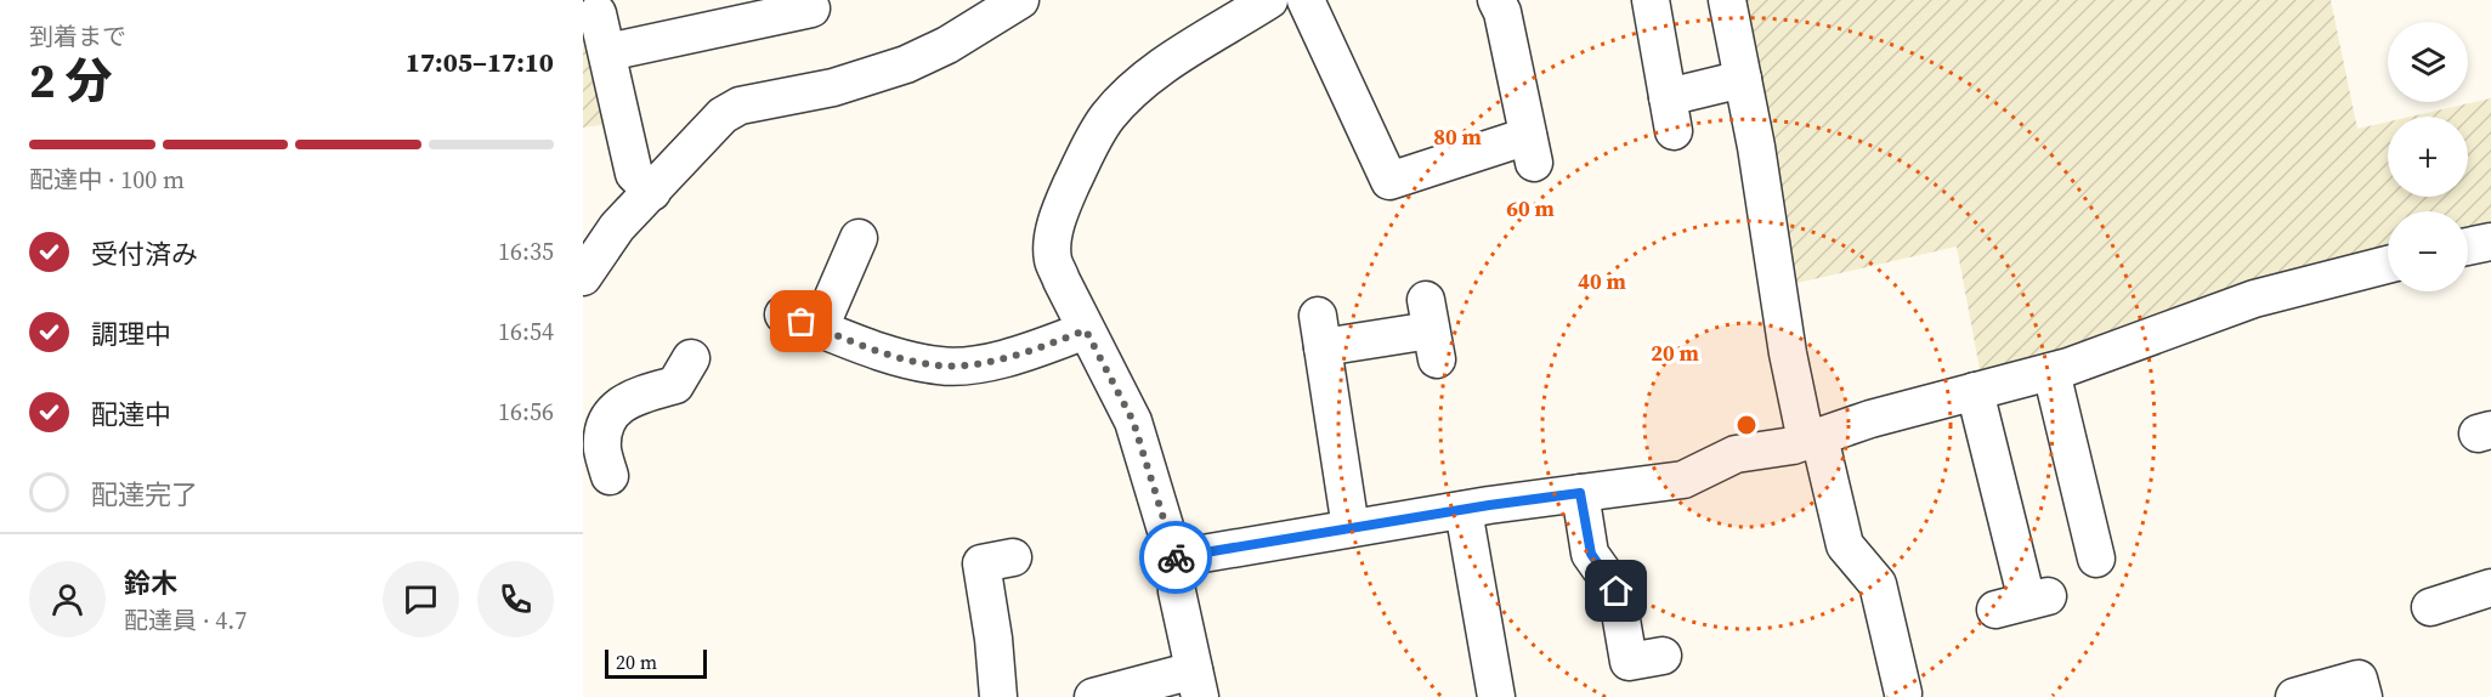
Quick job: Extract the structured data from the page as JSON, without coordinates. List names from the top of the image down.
{
  "scale_bar": "20 m",
  "page": {
    "heading": ["2 分", "到着まで", "17:05–17:10"],
    "panel": ["鈴木", "配達員 · 4.7"],
    "map_buttons": ["+", "−"],
    "bar": "配達中 · 100 m",
    "list": [
      ["受付済み", "16:35"],
      ["調理中", "16:54"],
      ["配達中", "16:56"],
      "配達完了"
    ],
    "scale": "20 m"
  },
  "rings": [
    "80 m",
    "60 m",
    "40 m",
    "20 m"
  ]
}
